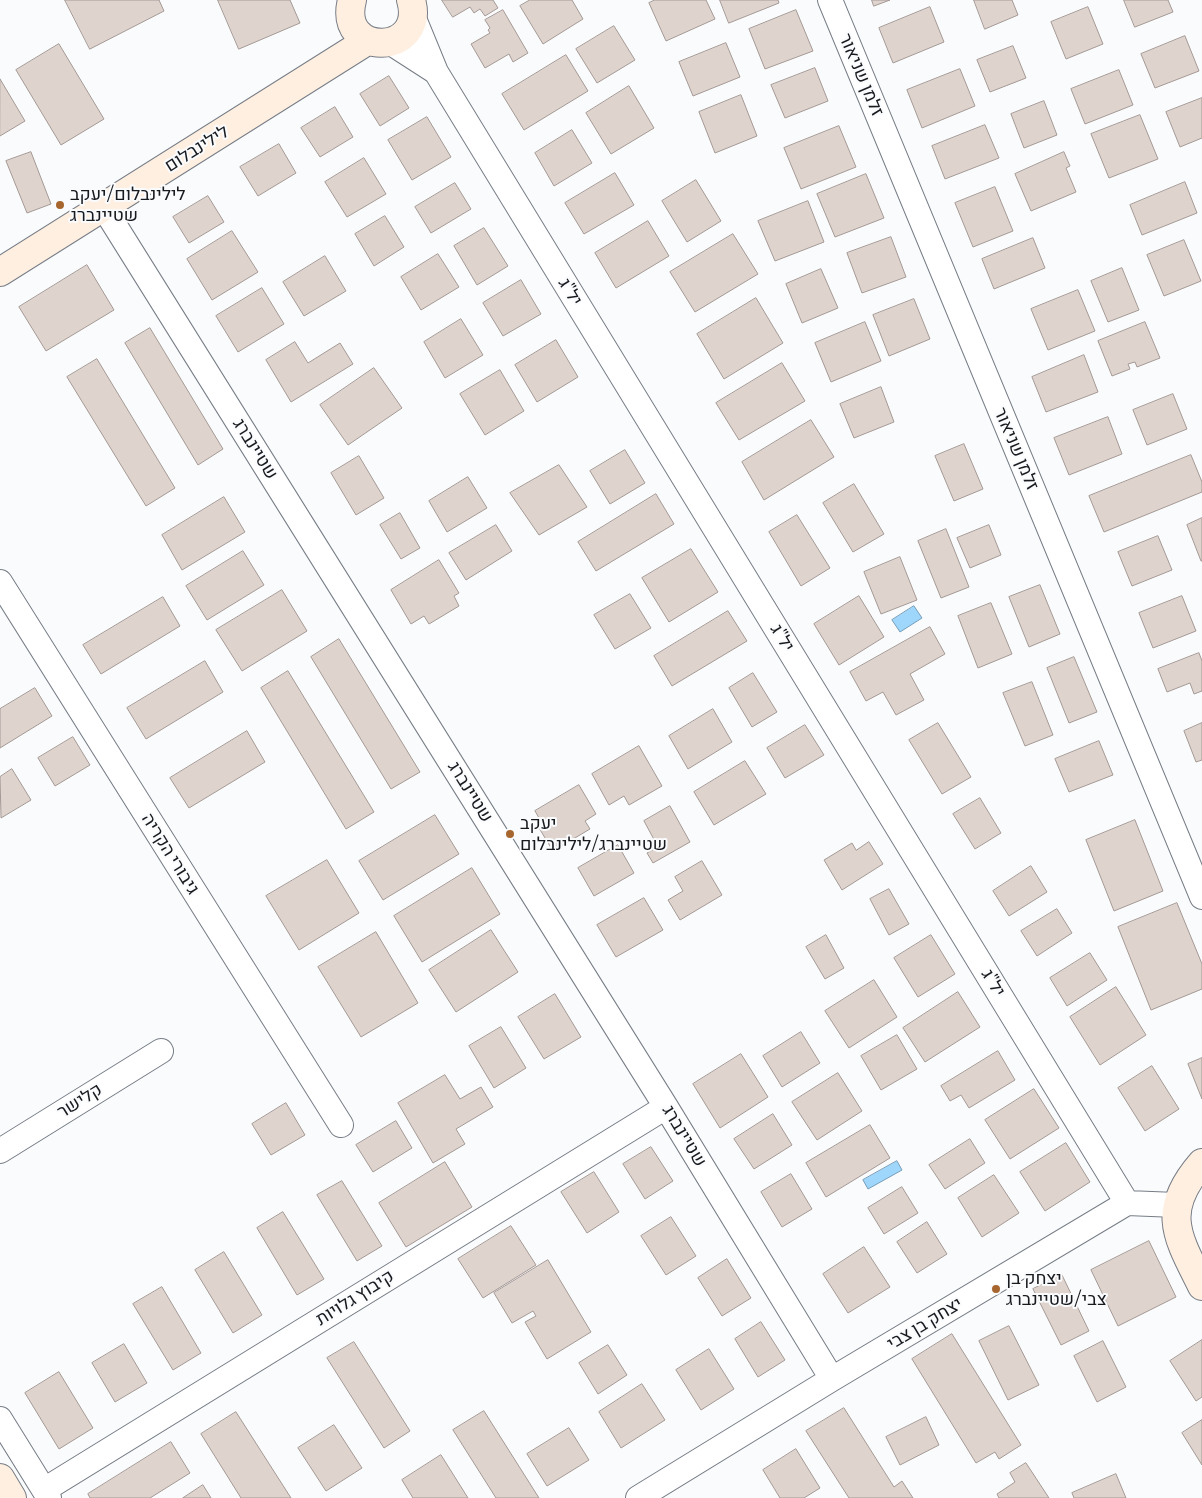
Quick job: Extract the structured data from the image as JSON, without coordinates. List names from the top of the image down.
{
  "streets": {
    "street": [
      "זלמן שניאור",
      "לילינבלום",
      "יל\"ג",
      "שטיינברג",
      "גיבורי הקריה",
      "קלישר",
      "קיבוץ גלויות",
      "יצחק בן צבי"
    ]
  },
  "crossings": [
    ["לילינבלום", "יל\"ג"],
    ["לילינבלום", "שטיינברג"],
    ["יל\"ג", "יצחק בן צבי"],
    ["שטיינברג", "קיבוץ גלויות"],
    ["שטיינברג", "יצחק בן צבי"]
  ],
  "places": ["לילינבלום/יעקב שטיינברג", "יעקב שטיינברג/לילינבלום", "יצחק בן צבי/שטיינברג"]
}
